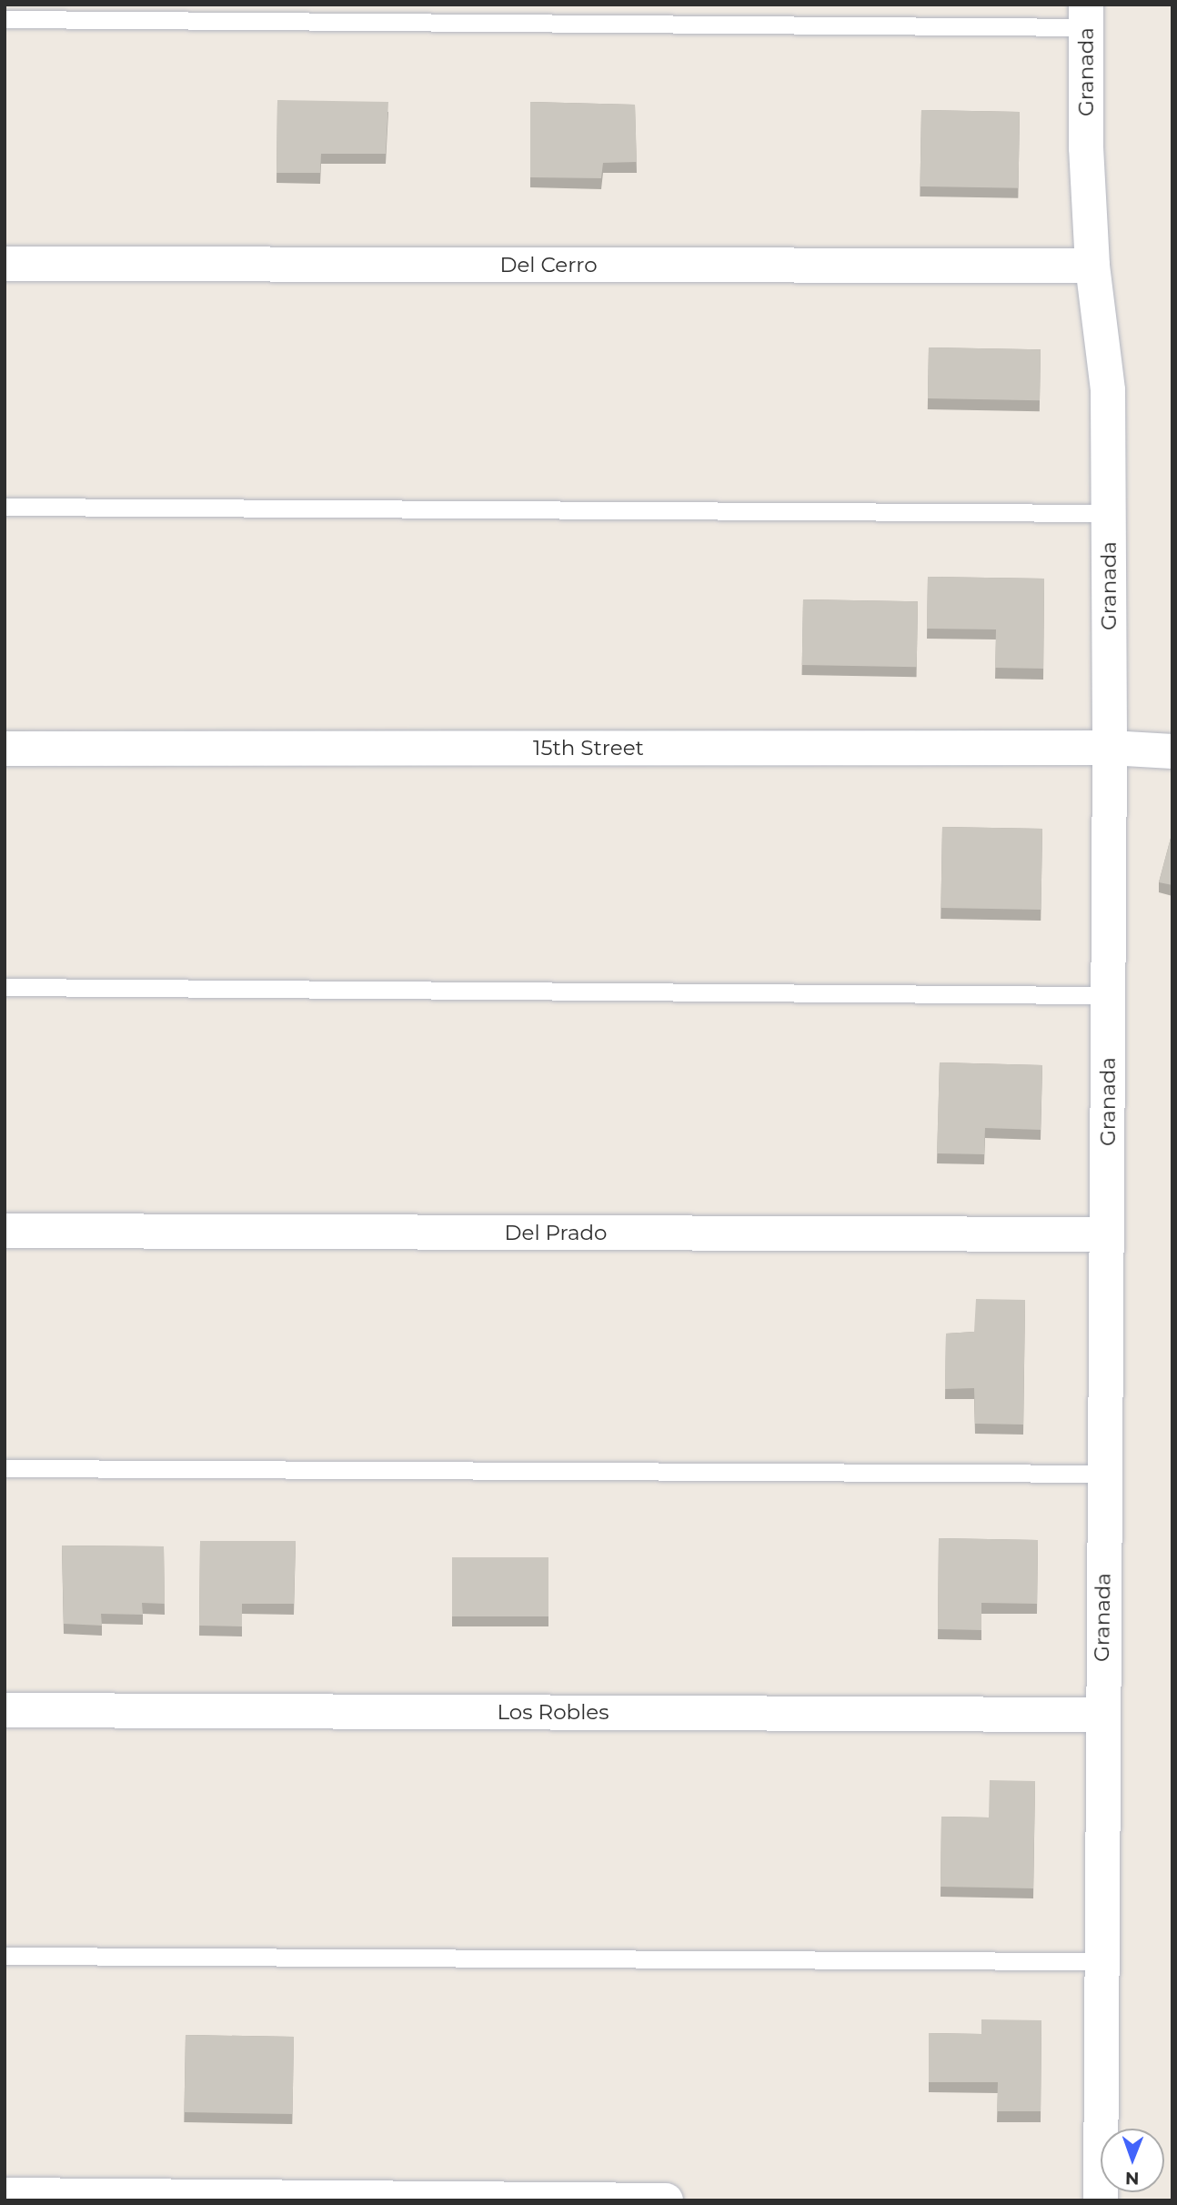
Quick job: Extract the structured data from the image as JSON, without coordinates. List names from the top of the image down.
{
  "streets": {
    "street": [
      "Granada",
      "Del Cerro",
      "15th Street",
      "Del Prado",
      "Los Robles"
    ]
  },
  "crossings": [
    ["Granada", "Del Cerro"],
    ["Granada", "15th Street"],
    ["Granada", "Del Prado"],
    ["Granada", "Los Robles"]
  ],
  "north": "bottom"
}
